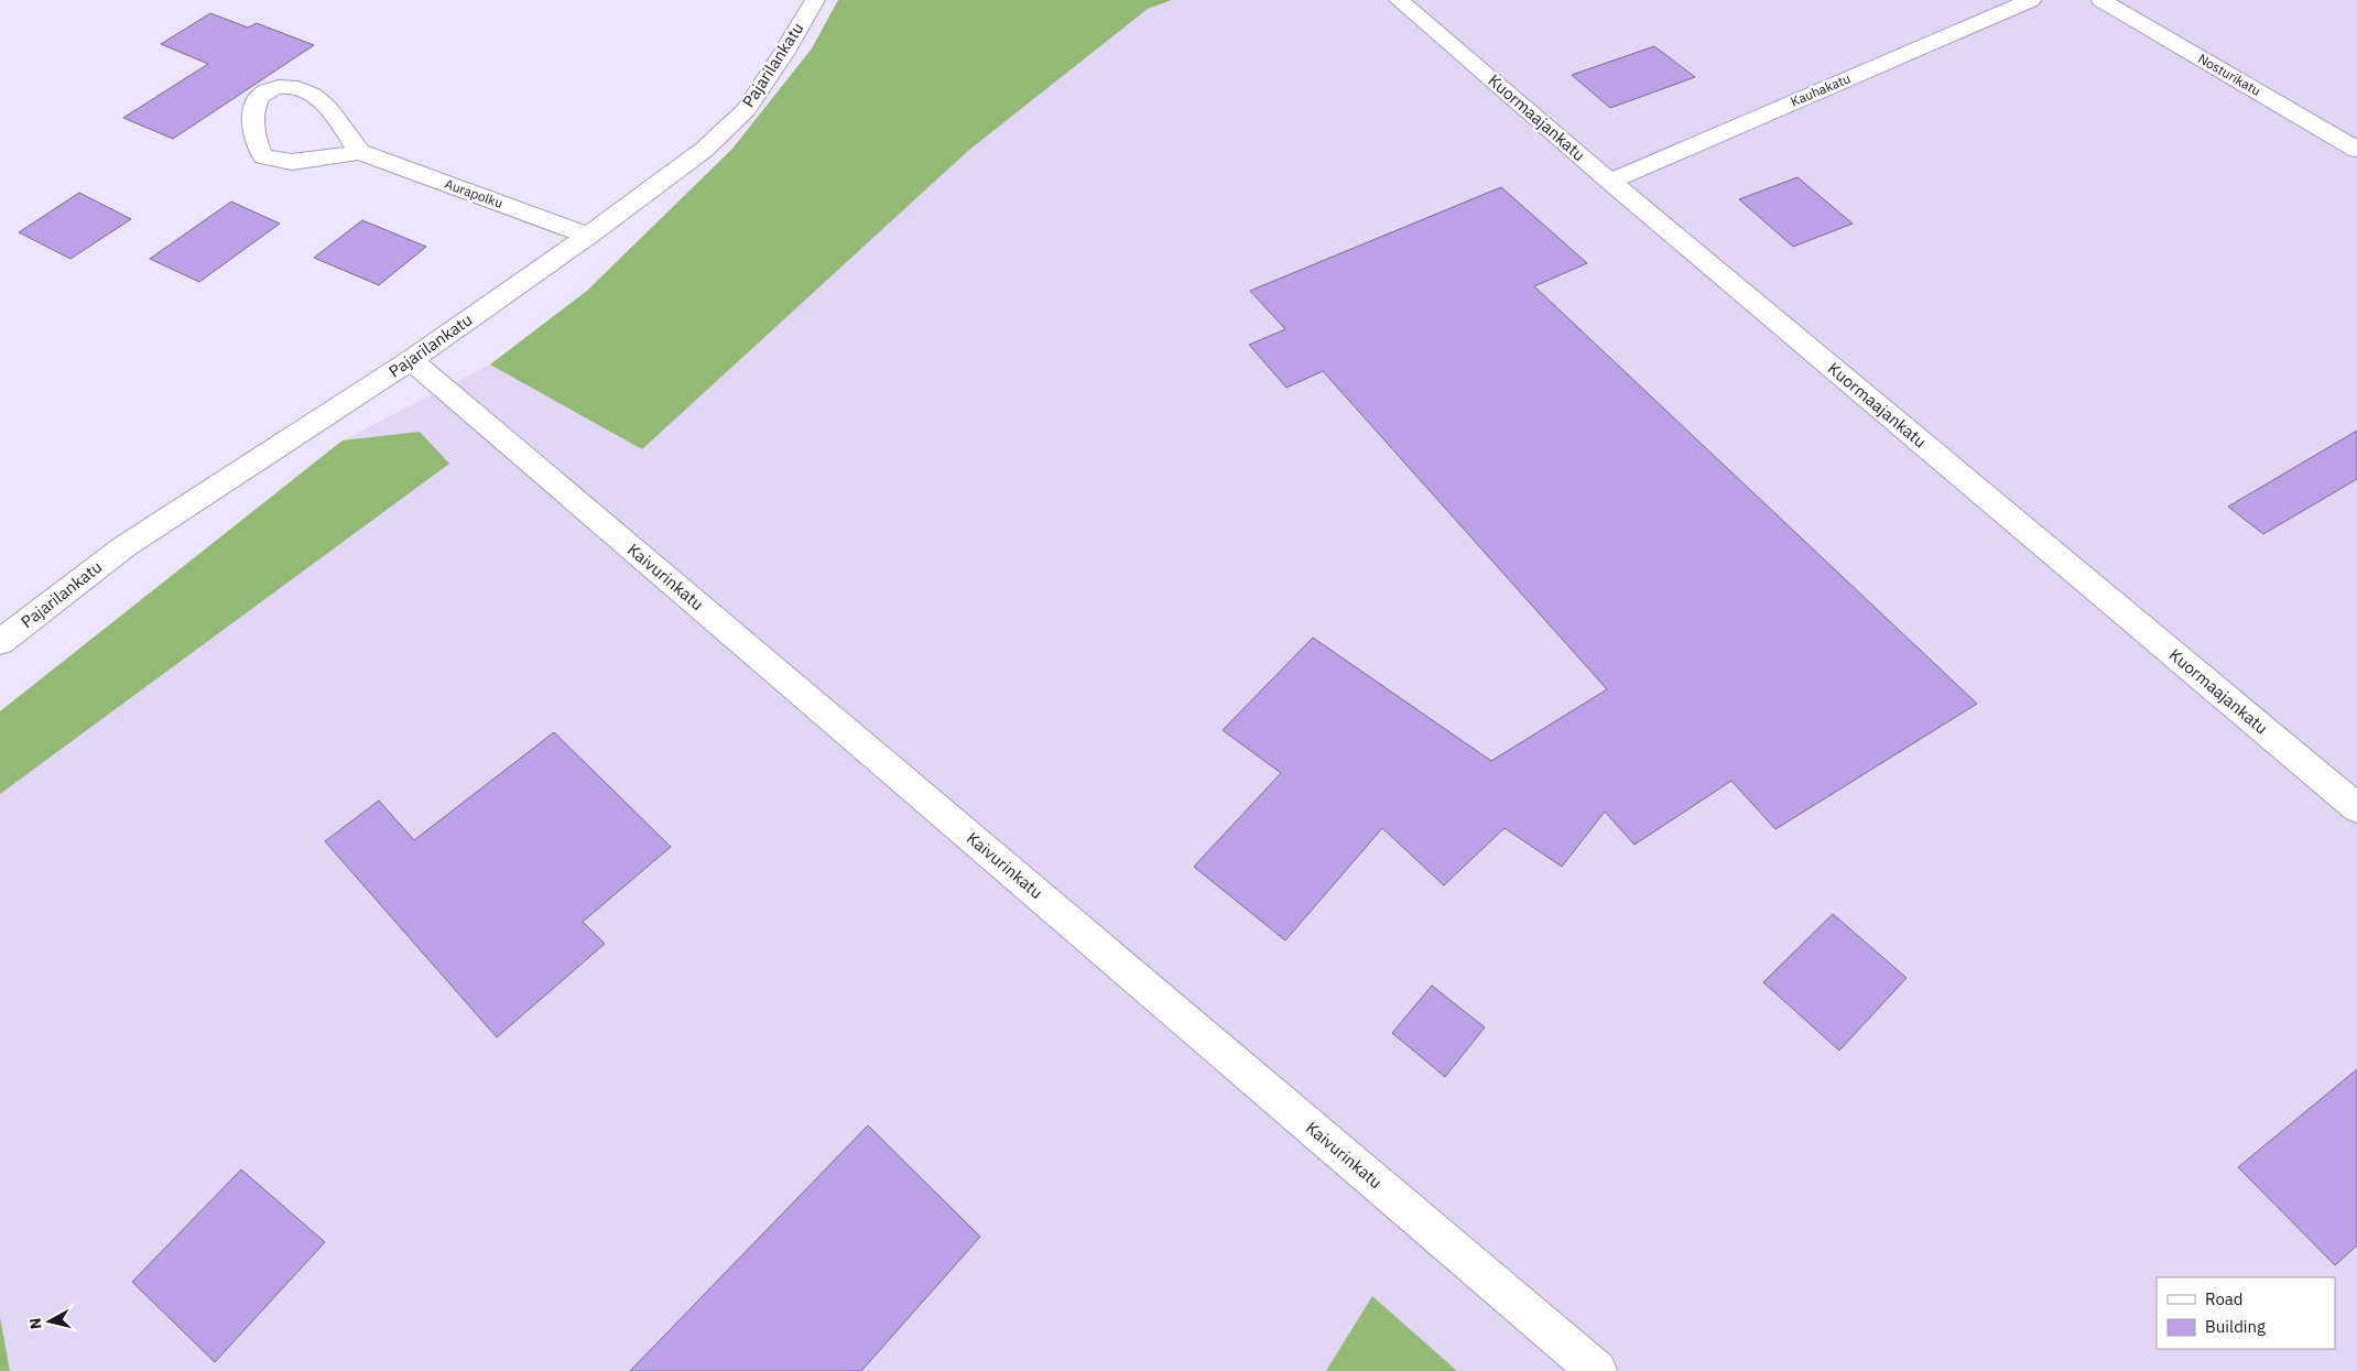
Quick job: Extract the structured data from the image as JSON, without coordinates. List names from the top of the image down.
{
  "streets": {
    "street": [
      "Pajarilankatu",
      "Nosturikatu",
      "Kauhakatu",
      "Kuormaajankatu",
      "Aurapolku",
      "Kaivurinkatu"
    ]
  },
  "crossings": [
    ["Pajarilankatu", "Aurapolku"],
    ["Pajarilankatu", "Kaivurinkatu"],
    ["Kauhakatu", "Kuormaajankatu"]
  ],
  "legend": ["Road", "Building"],
  "north": "left"
}
